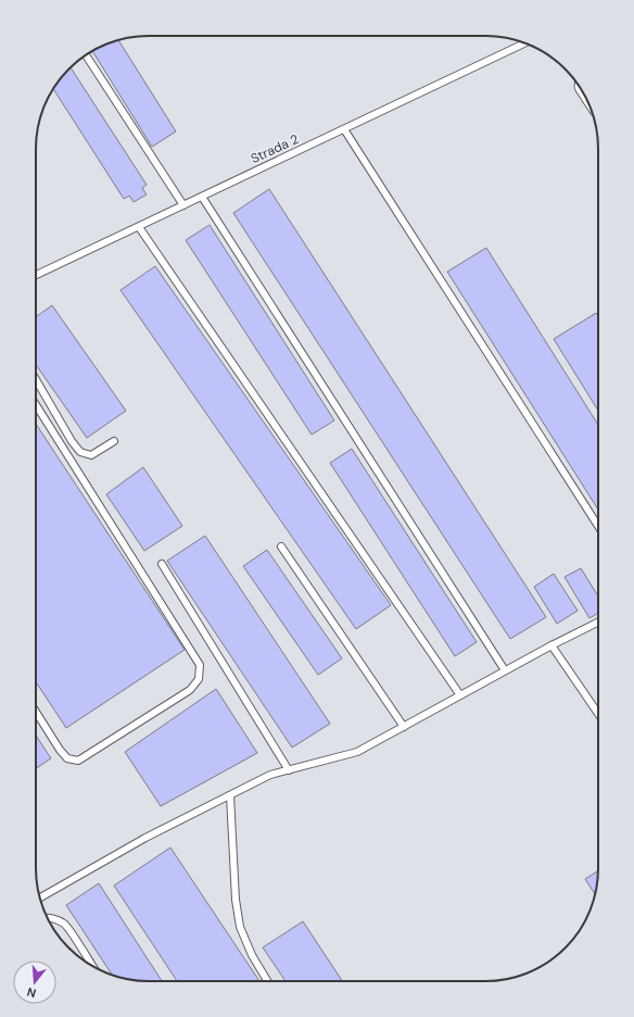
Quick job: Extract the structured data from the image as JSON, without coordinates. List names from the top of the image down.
{
  "streets": {
    "lane": ["Strada 2"]
  },
  "north": "bottom"
}
